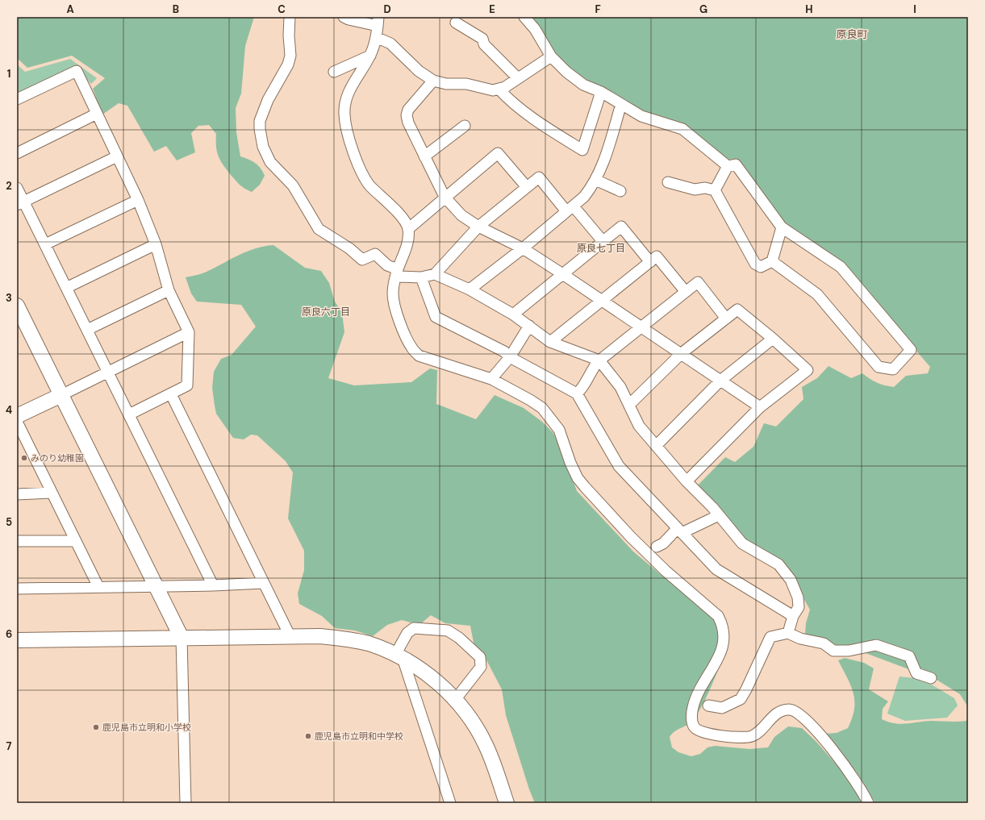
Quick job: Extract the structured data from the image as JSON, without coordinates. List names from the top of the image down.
{
  "districts": ["原良町", "原良七丁目", "原良六丁目"],
  "places": ["みのり幼稚園", "鹿児島市立明和小学校", "鹿児島市立明和中学校"],
  "grid": {
    "columns": [
      "A",
      "B",
      "C",
      "D",
      "E",
      "F",
      "G",
      "H",
      "I"
    ],
    "rows": [
      "1",
      "2",
      "3",
      "4",
      "5",
      "6",
      "7"
    ]
  }
}
